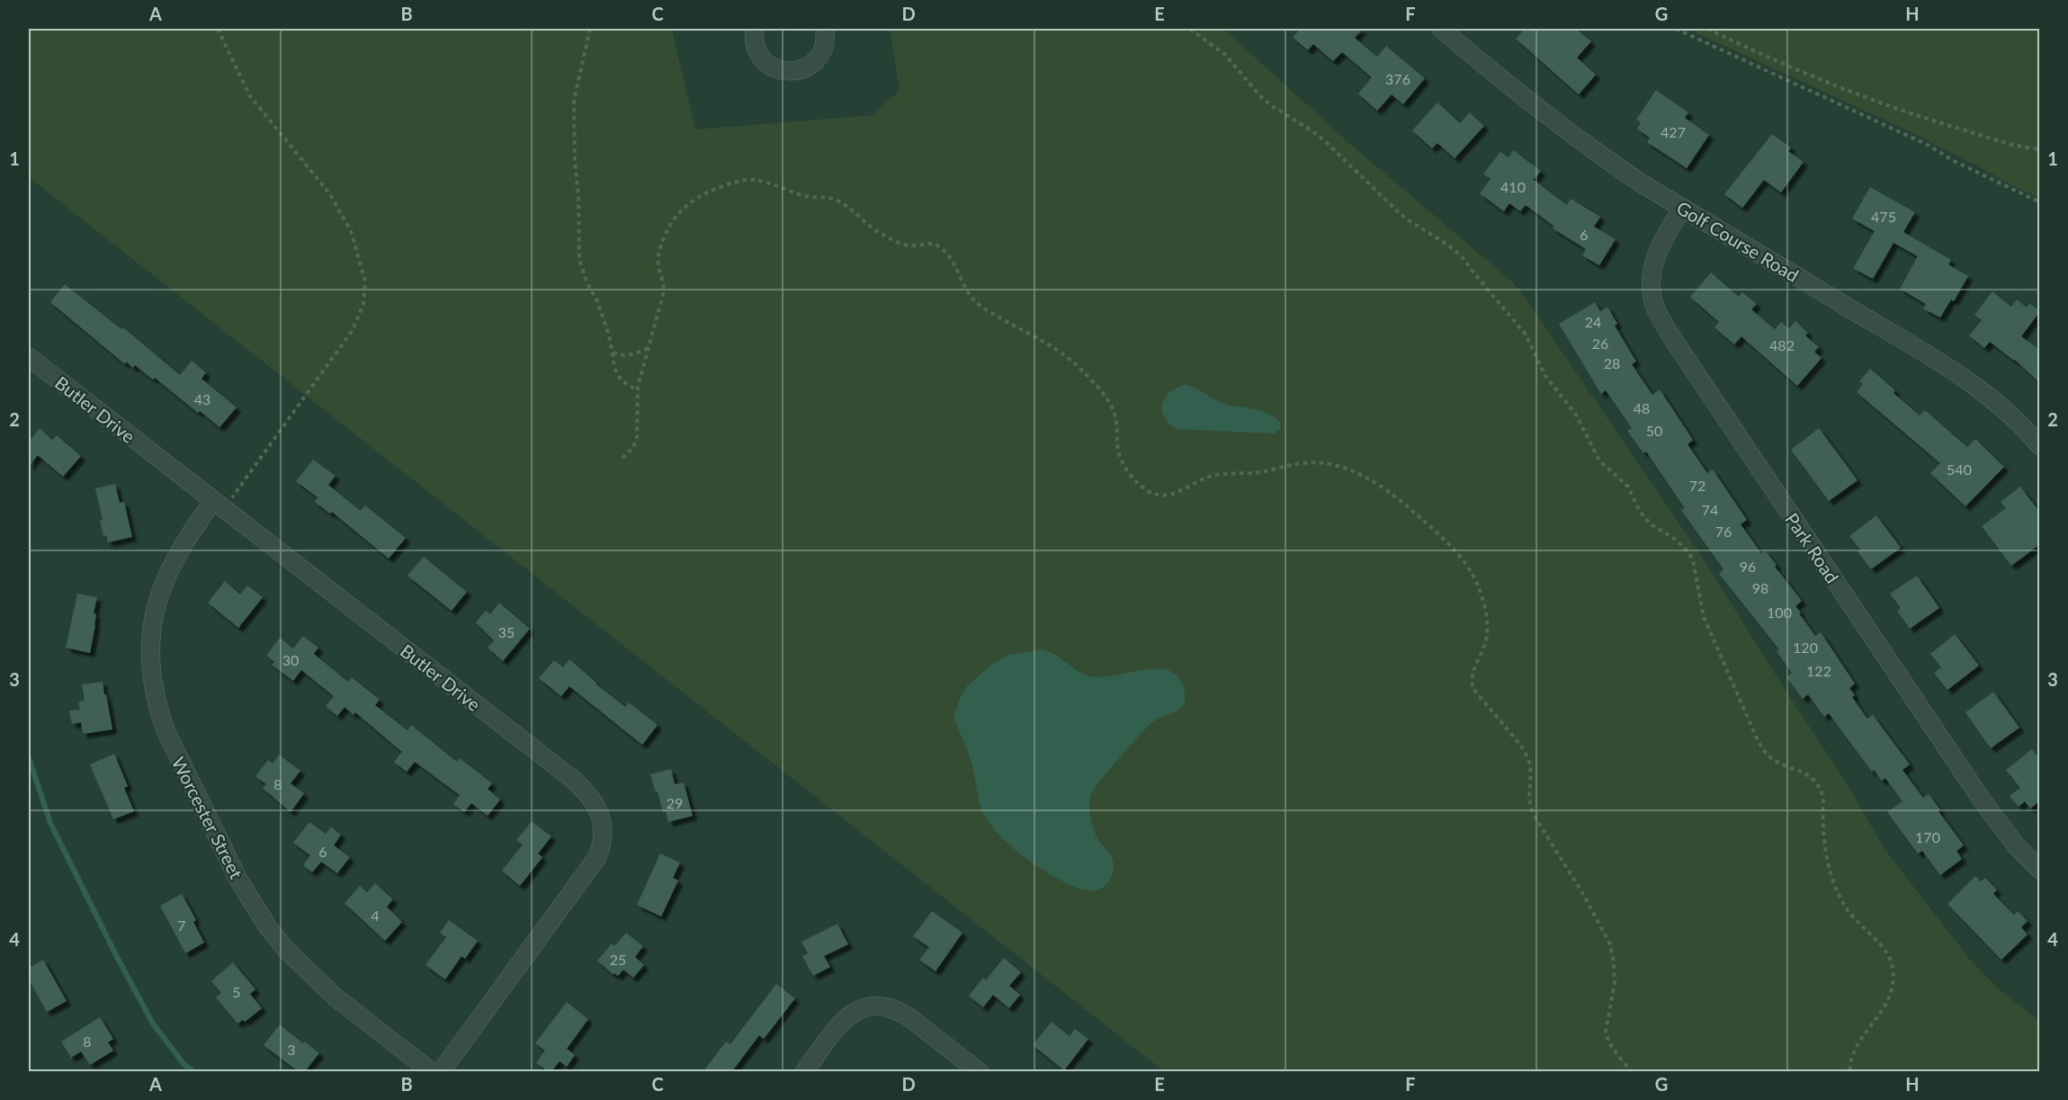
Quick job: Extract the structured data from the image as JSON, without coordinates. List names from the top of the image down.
{
  "streets": {
    "street": [
      "Golf Course Road",
      "Butler Drive",
      "Park Road",
      "Worcester Street"
    ]
  },
  "crossings": [
    ["Golf Course Road", "Park Road"],
    ["Butler Drive", "Worcester Street"]
  ],
  "house_numbers": [
    "376",
    "427",
    "410",
    "475",
    "6",
    "24",
    "26",
    "482",
    "28",
    "43",
    "48",
    "50",
    "540",
    "72",
    "74",
    "76",
    "96",
    "98",
    "100",
    "35",
    "120",
    "30",
    "122",
    "8",
    "29",
    "170",
    "6",
    "4",
    "7",
    "25",
    "5",
    "8",
    "3"
  ],
  "grid": {
    "columns": [
      "A",
      "B",
      "C",
      "D",
      "E",
      "F",
      "G",
      "H"
    ],
    "rows": [
      "1",
      "2",
      "3",
      "4"
    ]
  }
}
